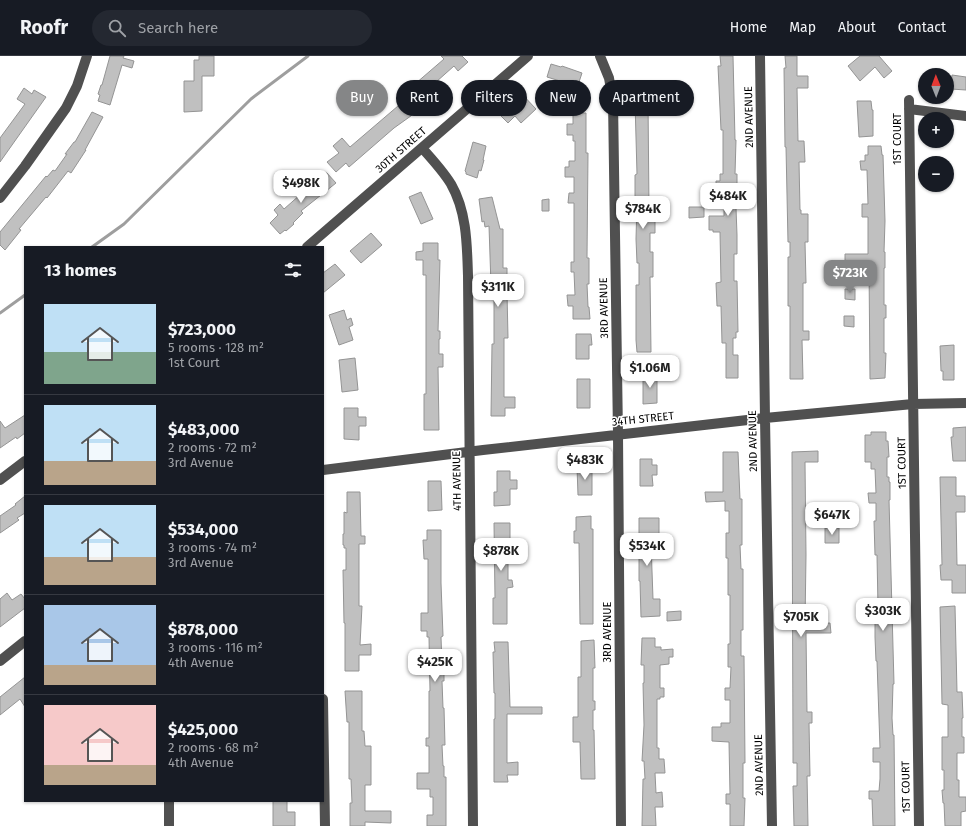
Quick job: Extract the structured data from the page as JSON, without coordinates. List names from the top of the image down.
{
  "streets": {
    "street": [
      "2ND AVENUE",
      "1ST COURT",
      "30TH STREET",
      "3RD AVENUE",
      "34TH STREET",
      "4TH AVENUE"
    ]
  },
  "crossings": [
    ["2ND AVENUE", "34TH STREET"],
    ["1ST COURT", "34TH STREET"],
    ["30TH STREET", "4TH AVENUE"],
    ["3RD AVENUE", "34TH STREET"],
    ["34TH STREET", "4TH AVENUE"]
  ],
  "north": "top",
  "page": {
    "header": "Roofr",
    "search": "Search here",
    "nav": [
      "Home",
      "Map",
      "About",
      "Contact"
    ],
    "map_buttons": ["+", "−"],
    "chip": [
      "Buy",
      "Rent",
      "Filters",
      "New",
      "Apartment"
    ],
    "price": [
      "$498K",
      "$484K",
      "$784K",
      "$723K",
      "$311K",
      "$1.06M",
      "$483K",
      "$647K",
      "$534K",
      "$878K",
      "$303K",
      "$705K",
      "$425K"
    ],
    "heading": "13 homes",
    "list": [
      {
        "name": "$723,000",
        "note": "5 rooms · 128 m² · 1st Court"
      },
      {
        "name": "$483,000",
        "note": "2 rooms · 72 m² · 3rd Avenue"
      },
      {
        "name": "$534,000",
        "note": "3 rooms · 74 m² · 3rd Avenue"
      },
      {
        "name": "$878,000",
        "note": "3 rooms · 116 m² · 4th Avenue"
      },
      {
        "name": "$425,000",
        "note": "2 rooms · 68 m² · 4th Avenue"
      }
    ]
  }
}
